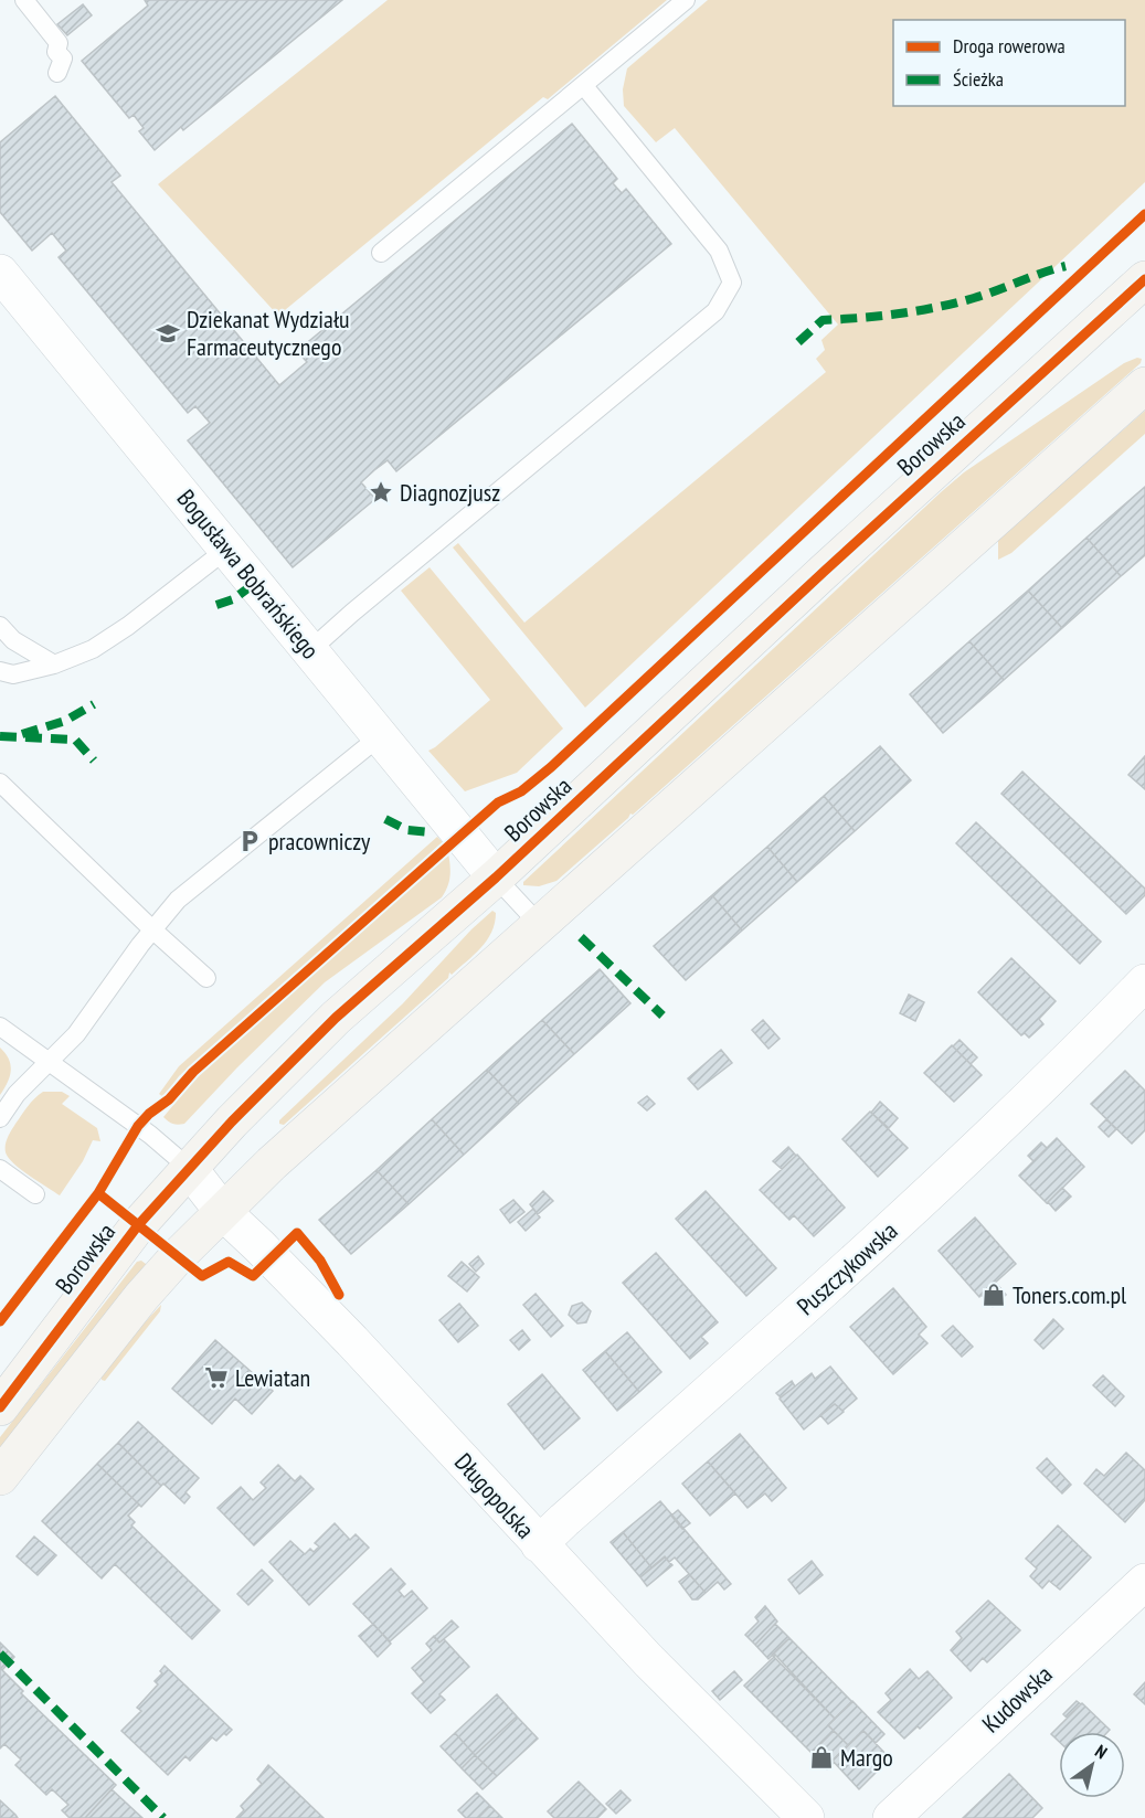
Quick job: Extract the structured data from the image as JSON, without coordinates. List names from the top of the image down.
{
  "streets": {
    "street": [
      "Borowska",
      "Bogusława Bobrańskiego",
      "Puszczykowska",
      "Długopolska",
      "Kudowska"
    ]
  },
  "crossings": [
    ["Borowska", "Bogusława Bobrańskiego"],
    ["Borowska", "Długopolska"],
    ["Puszczykowska", "Długopolska"]
  ],
  "places": {
    "school or university": ["Dziekanat Wydziału Farmaceutycznego"],
    "place": ["Diagnozjusz"],
    "parking": ["pracowniczy"],
    "shop": ["Toners.com.pl", "Margo"],
    "supermarket": ["Lewiatan"]
  },
  "legend": ["Droga rowerowa", "Ścieżka"],
  "north": "top right"
}
